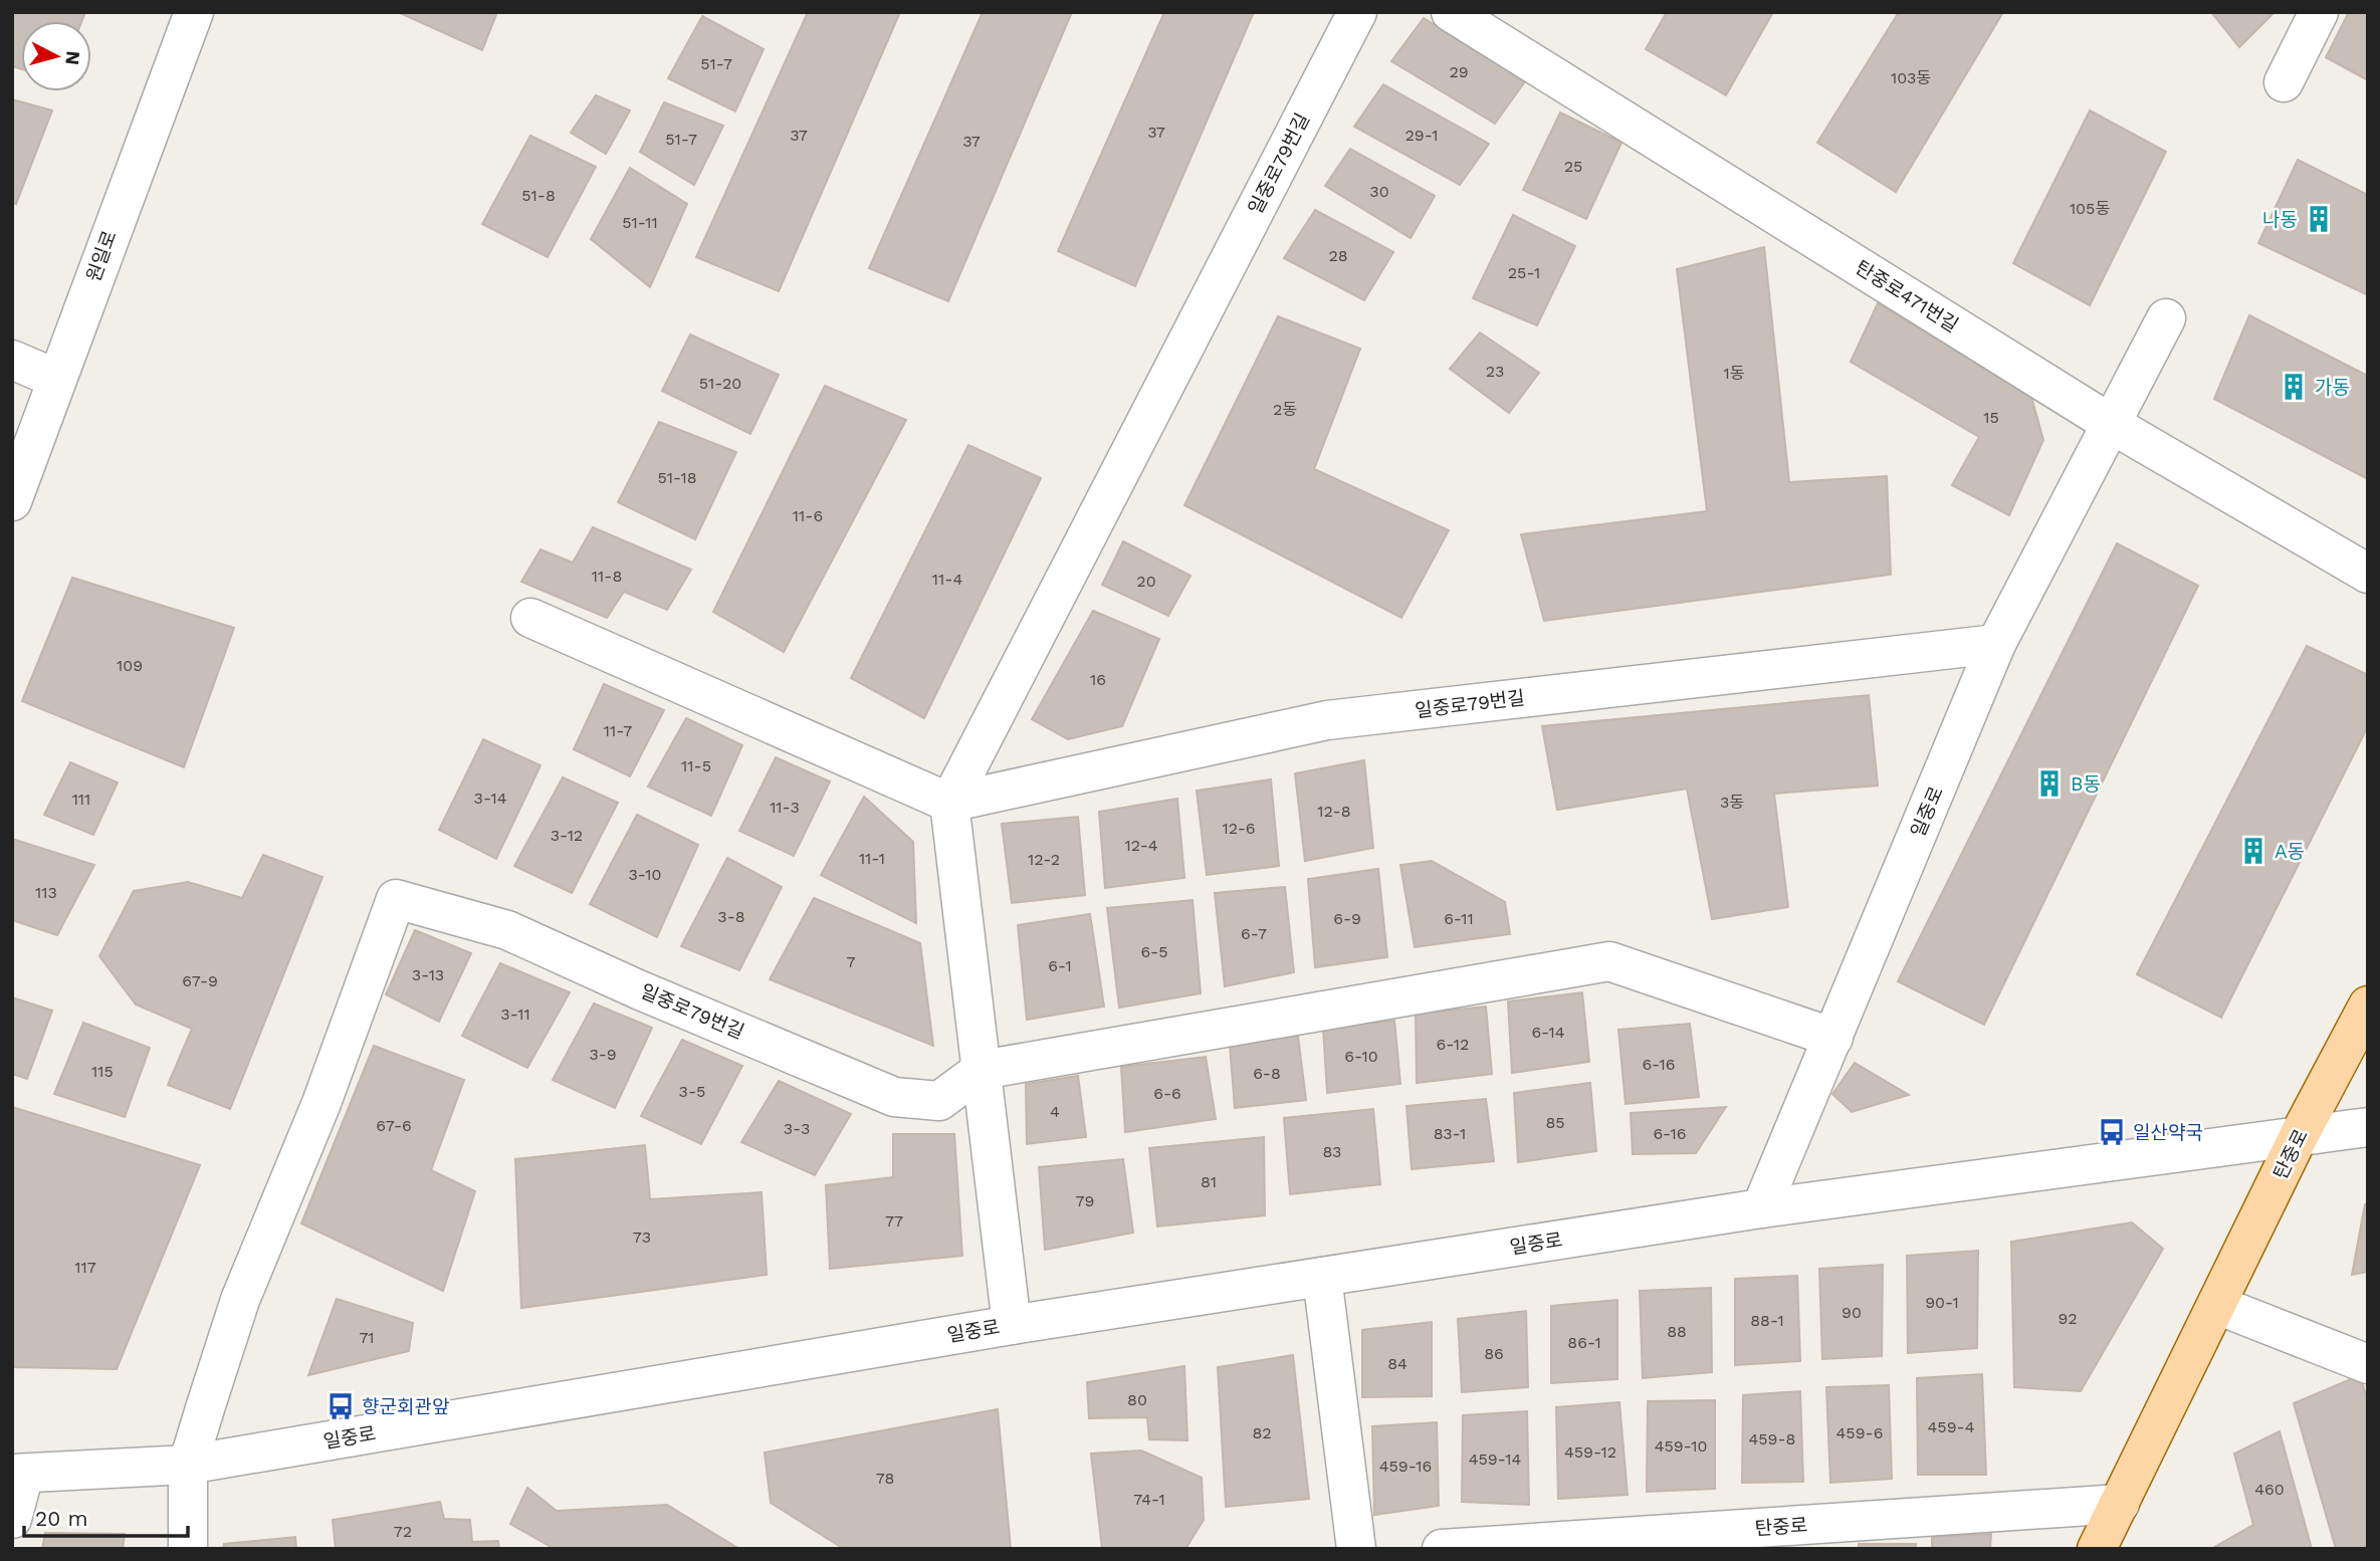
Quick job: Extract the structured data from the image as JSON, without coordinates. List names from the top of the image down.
{
  "streets": {
    "main road": ["탄중로"],
    "street": [
      "일중로79번길",
      "원일로",
      "탄중로471번길",
      "일중로"
    ]
  },
  "crossings": [
    ["일중로79번길", "일중로"],
    ["탄중로471번길", "일중로"],
    ["일중로", "탄중로"]
  ],
  "places": {
    "building": [
      "나동",
      "가동",
      "B동",
      "A동"
    ],
    "bus stop": ["일산약국", "향군회관앞"]
  },
  "house_numbers": [
    "51-7",
    "29",
    "103동",
    "37",
    "37",
    "29-1",
    "51-7",
    "37",
    "25",
    "30",
    "51-8",
    "105동",
    "51-11",
    "28",
    "25-1",
    "23",
    "1동",
    "51-20",
    "2동",
    "15",
    "51-18",
    "11-6",
    "11-8",
    "11-4",
    "20",
    "109",
    "16",
    "11-7",
    "11-5",
    "3-14",
    "111",
    "3동",
    "11-3",
    "12-8",
    "12-6",
    "3-12",
    "12-4",
    "11-1",
    "12-2",
    "3-10",
    "113",
    "3-8",
    "6-9",
    "6-11",
    "6-7",
    "6-5",
    "7",
    "6-1",
    "3-13",
    "67-9",
    "3-11",
    "6-14",
    "6-12",
    "3-9",
    "6-10",
    "6-16",
    "115",
    "6-8",
    "3-5",
    "6-6",
    "4",
    "85",
    "67-6",
    "3-3",
    "83-1",
    "6-16",
    "83",
    "81",
    "79",
    "77",
    "73",
    "117",
    "90-1",
    "90",
    "92",
    "88-1",
    "88",
    "71",
    "86-1",
    "86",
    "84",
    "80",
    "459-4",
    "82",
    "459-6",
    "459-8",
    "459-10",
    "459-12",
    "459-14",
    "459-16",
    "78",
    "460",
    "74-1",
    "72"
  ],
  "scale_bar": "20 m",
  "north": "right"
}
